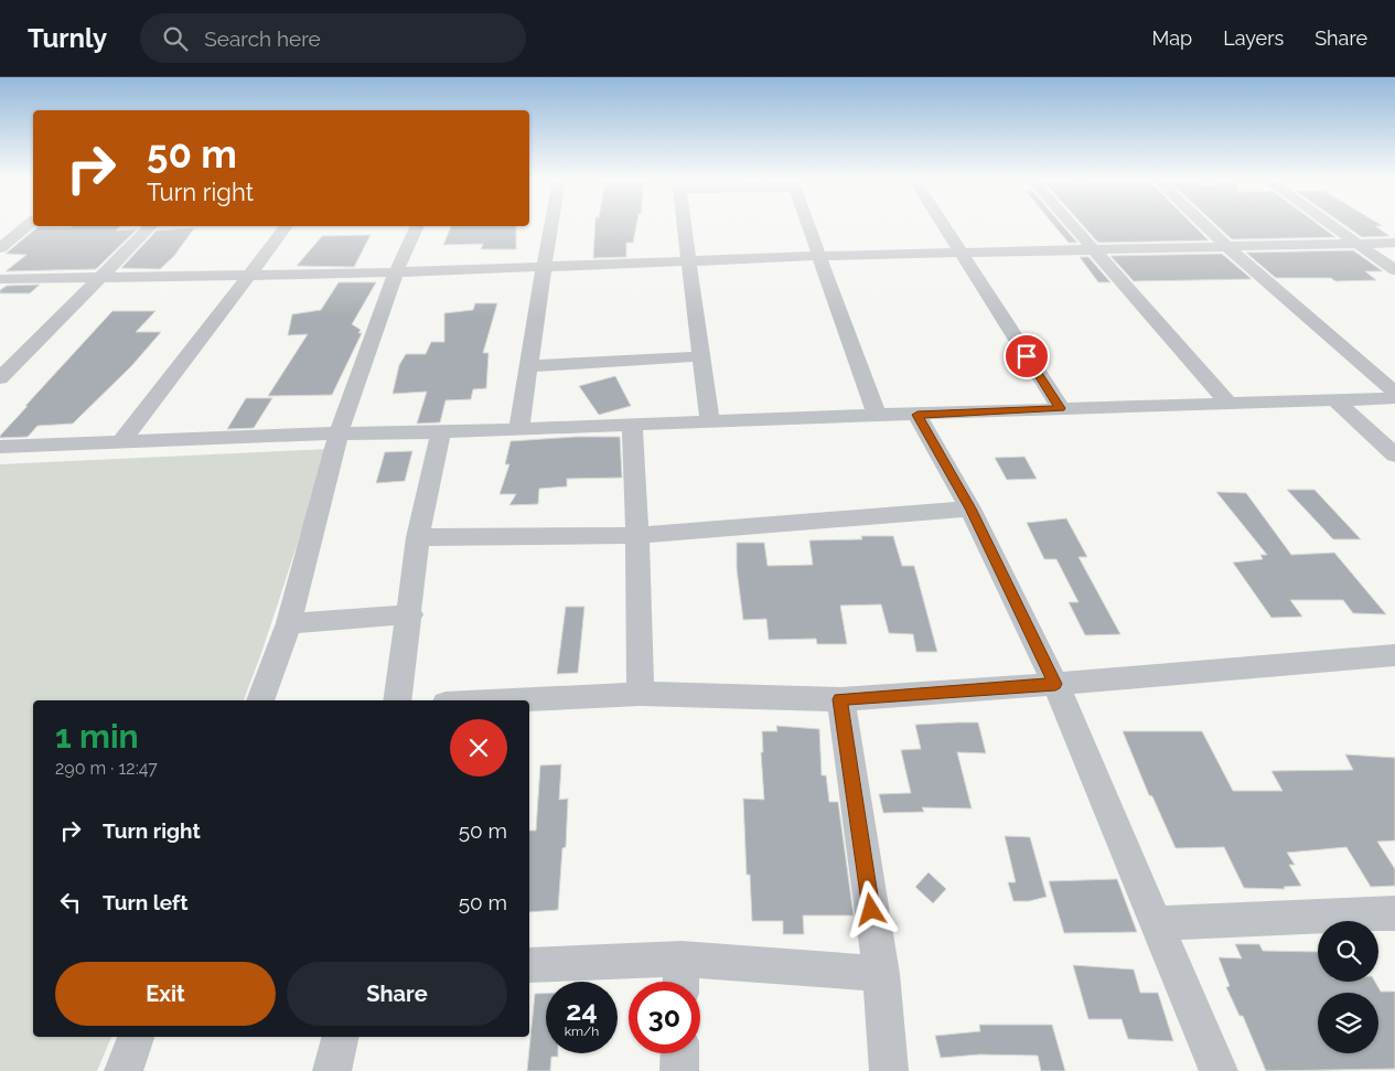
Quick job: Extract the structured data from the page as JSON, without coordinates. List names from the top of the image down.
{
  "page": {
    "header": "Turnly",
    "search": "Search here",
    "nav": ["Map", "Layers", "Share"],
    "turn": ["50 m", "Turn right"],
    "heading": ["1 min", "290 m · 12:47"],
    "list": [
      {
        "name": "Turn right",
        "value": "50 m"
      },
      {
        "name": "Turn left",
        "value": "50 m"
      }
    ],
    "buttons": ["Exit", "Share"],
    "speed": "24 km/h",
    "limit": "30"
  }
}
